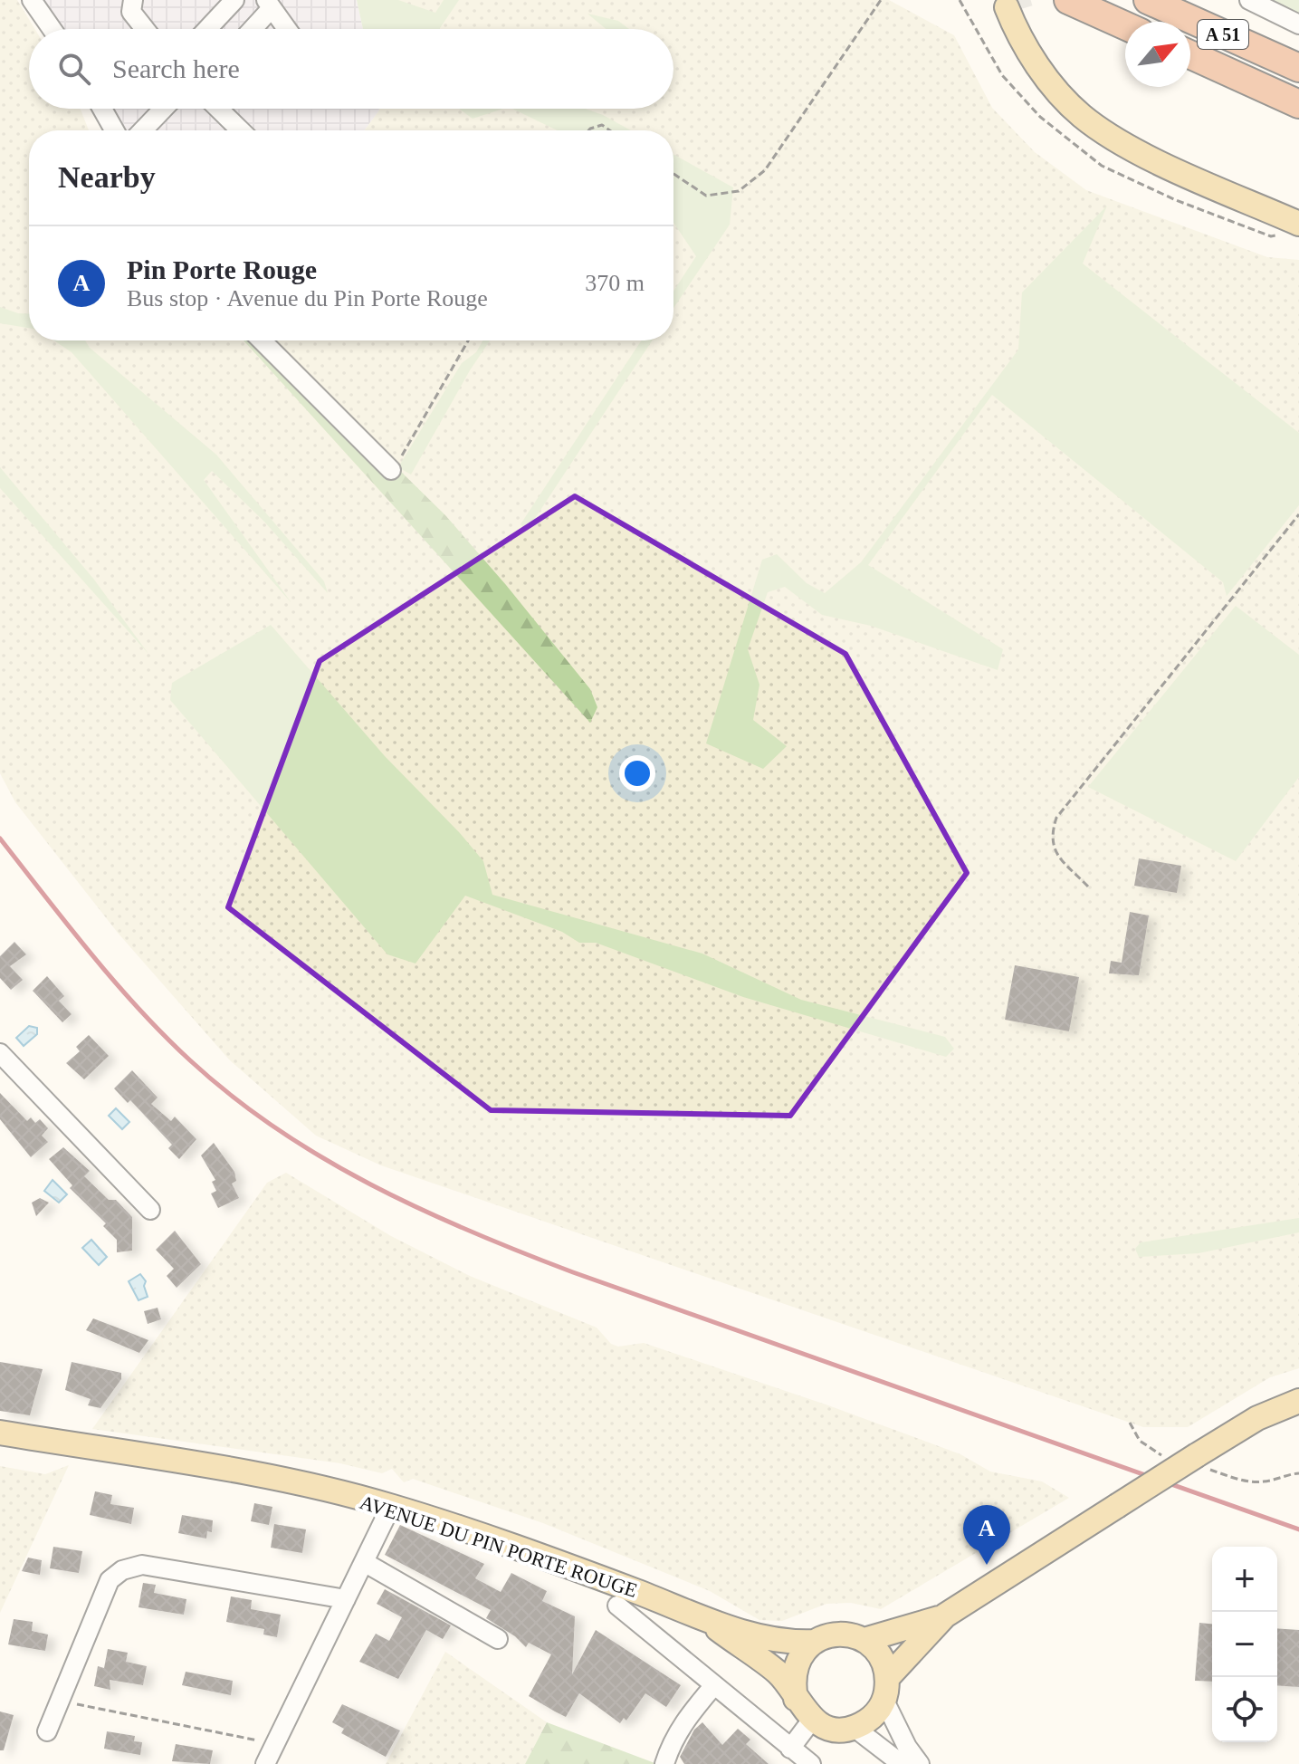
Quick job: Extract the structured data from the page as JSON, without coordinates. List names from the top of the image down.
{
  "streets": {
    "highway": ["A 51"],
    "main road": ["AVENUE DU PIN PORTE ROUGE"]
  },
  "north": "top right",
  "page": {
    "search": "Search here",
    "heading": "Nearby",
    "list": [
      {
        "mark": "A",
        "name": "Pin Porte Rouge",
        "note": "Bus stop · Avenue du Pin Porte Rouge",
        "value": "370 m"
      }
    ],
    "pins": "A",
    "map_buttons": ["+", "−"]
  }
}
